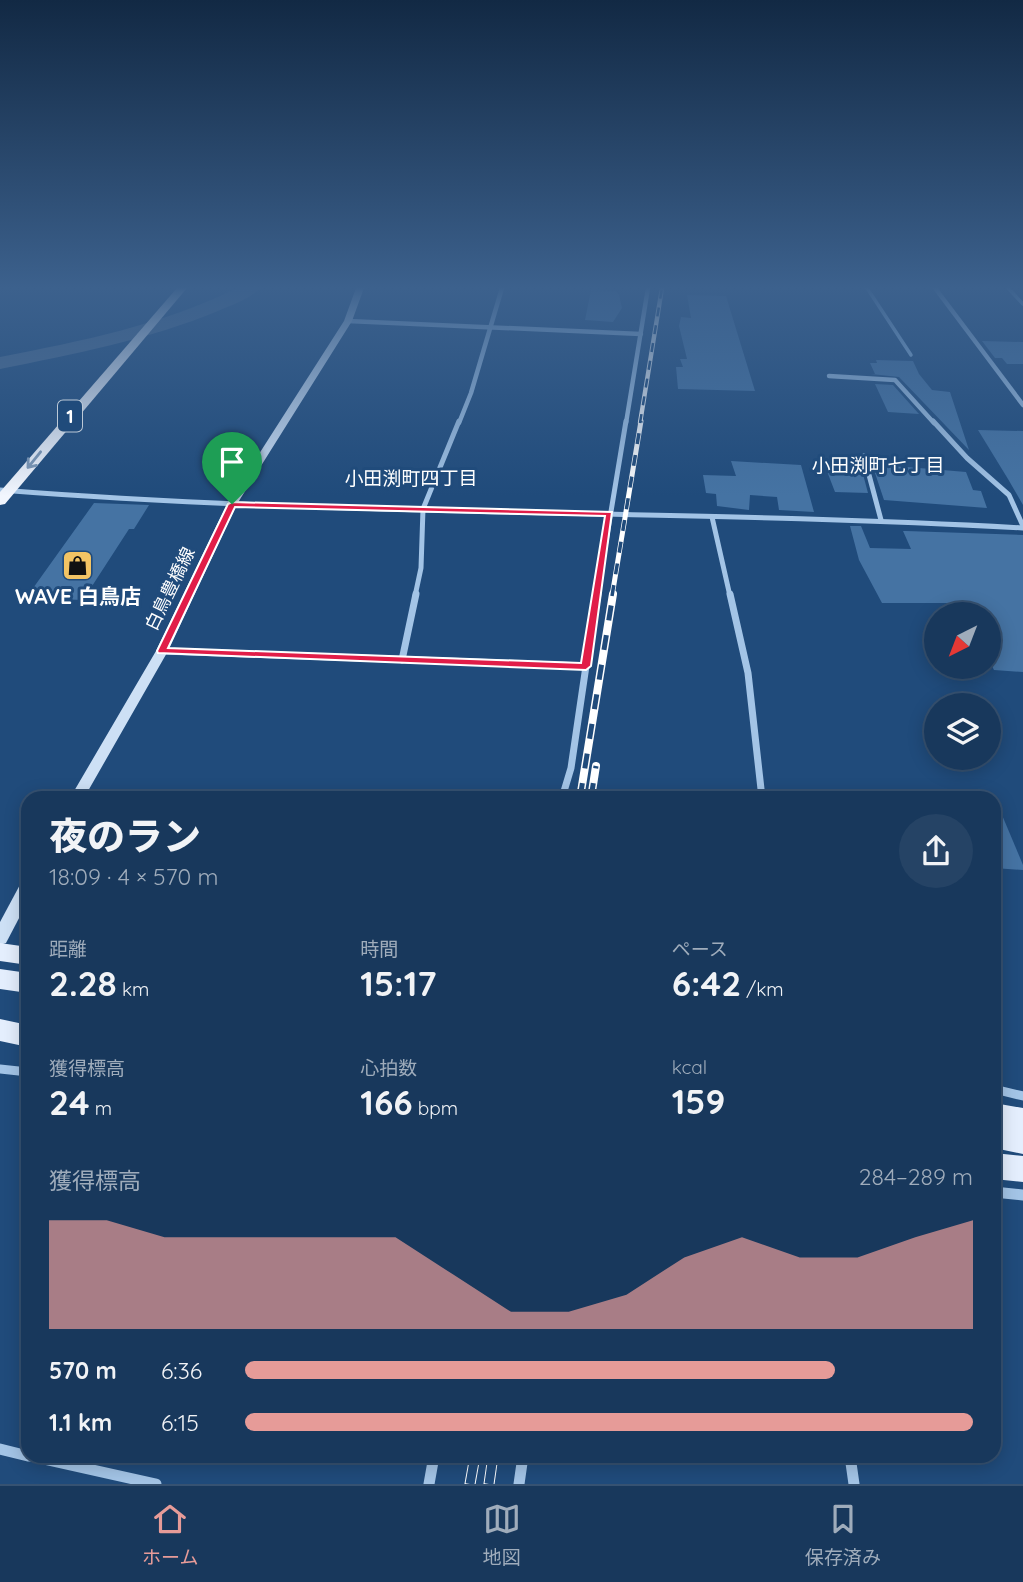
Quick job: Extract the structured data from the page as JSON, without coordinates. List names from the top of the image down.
{
  "streets": {
    "highway": ["1"],
    "main road": ["白鳥豊橋線"]
  },
  "districts": ["小田渕町七丁目", "小田渕町四丁目"],
  "places": {
    "shop": ["WAVE 白鳥店"]
  },
  "north": "bottom left",
  "page": {
    "heading": ["夜のラン", "18:09 · 4 × 570 m"],
    "stats": [
      ["距離", "2.28 km"],
      ["時間", "15:17"],
      ["ペース", "6:42 /km"],
      ["獲得標高", "24 m"],
      ["心拍数", "166 bpm"],
      ["kcal", "159"]
    ],
    "chart": ["獲得標高", "284–289 m"],
    "list": [
      {
        "name": "570 m",
        "note": "6:36"
      },
      {
        "name": "1.1 km",
        "note": "6:15"
      }
    ],
    "tabs": ["ホーム", "地図", "保存済み"]
  }
}
